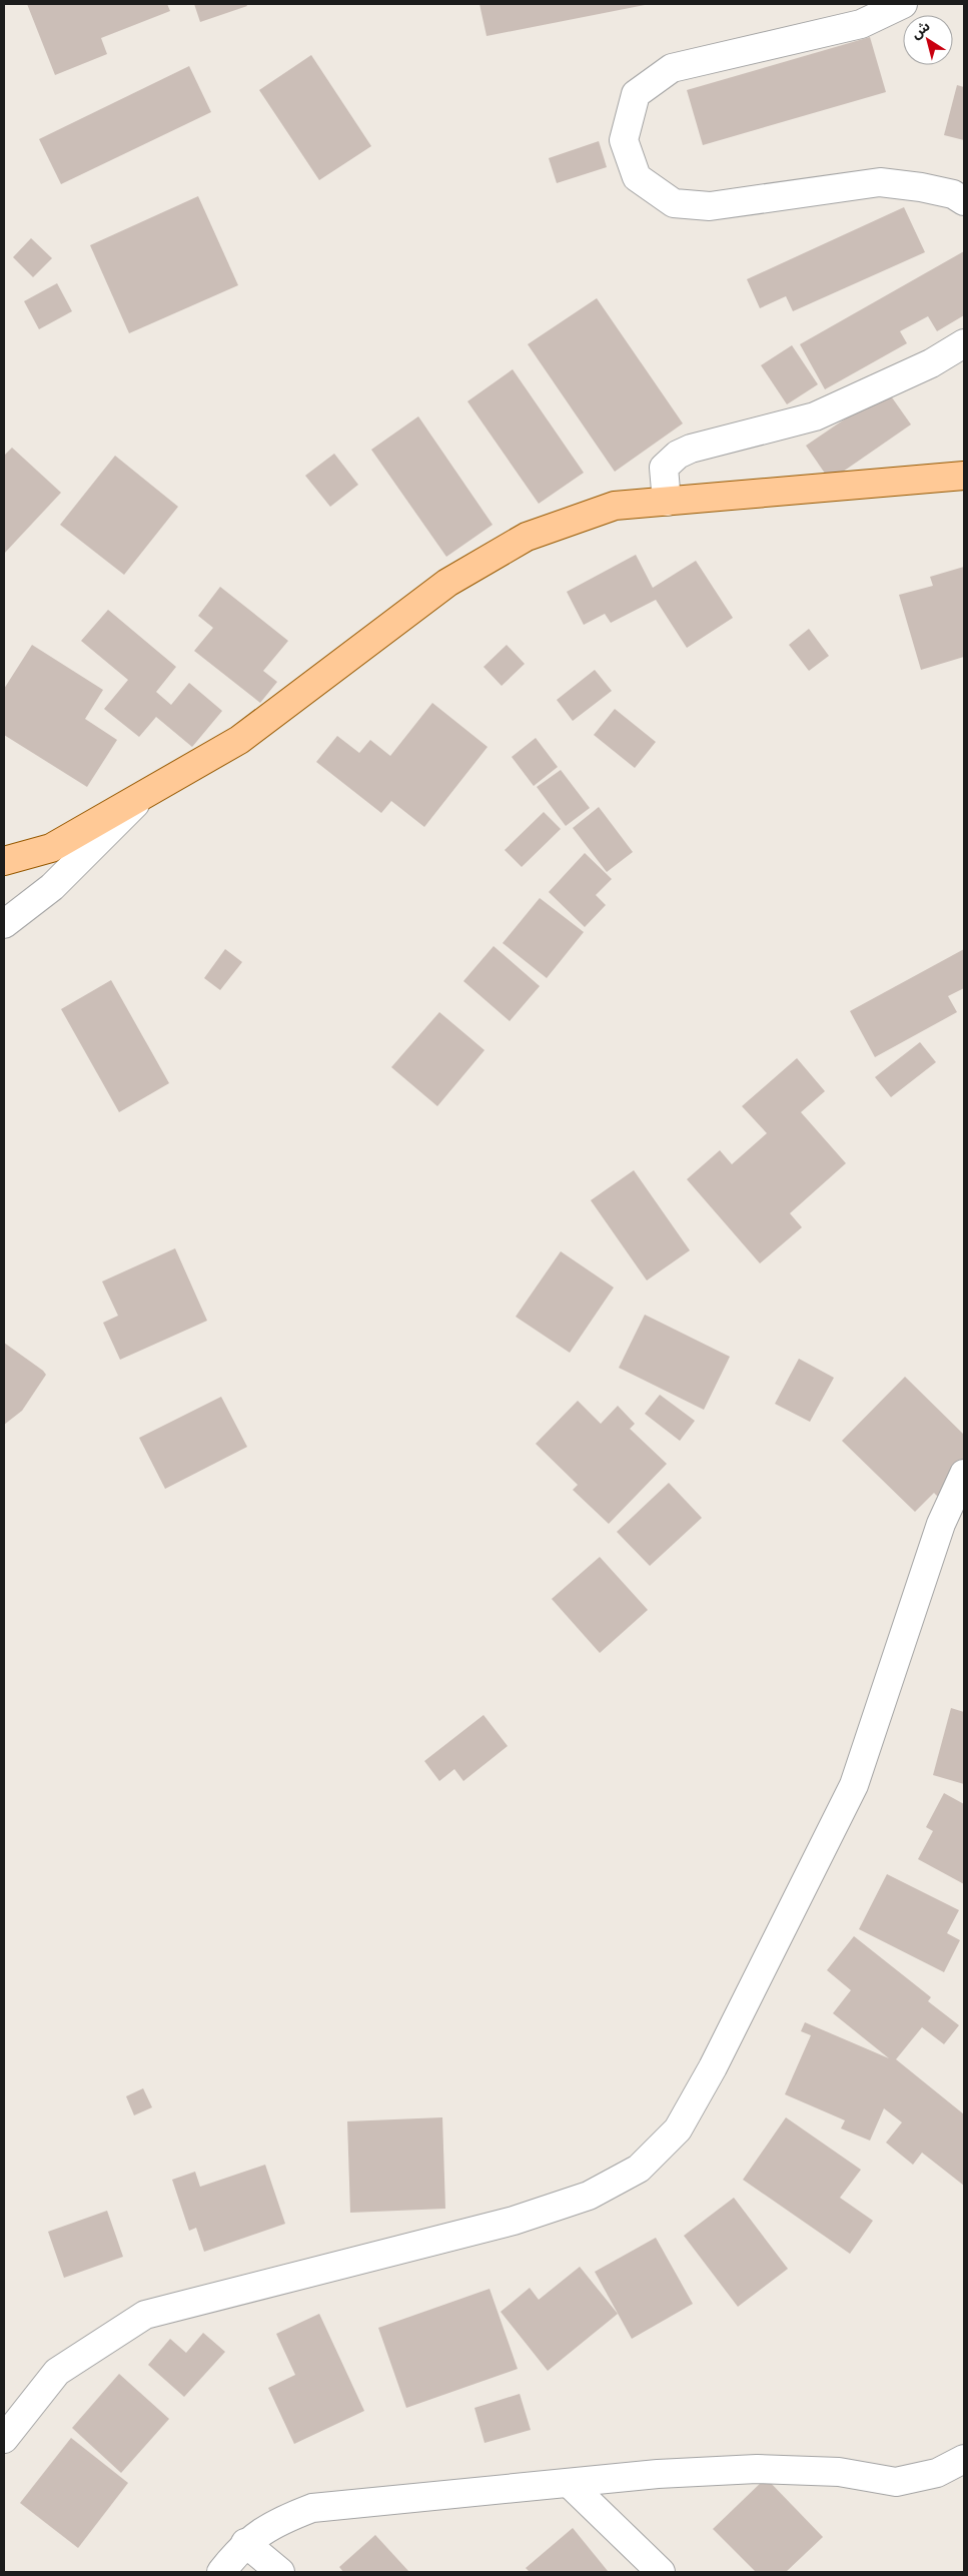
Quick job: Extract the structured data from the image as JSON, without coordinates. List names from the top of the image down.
{
  "north": "top left"
}
